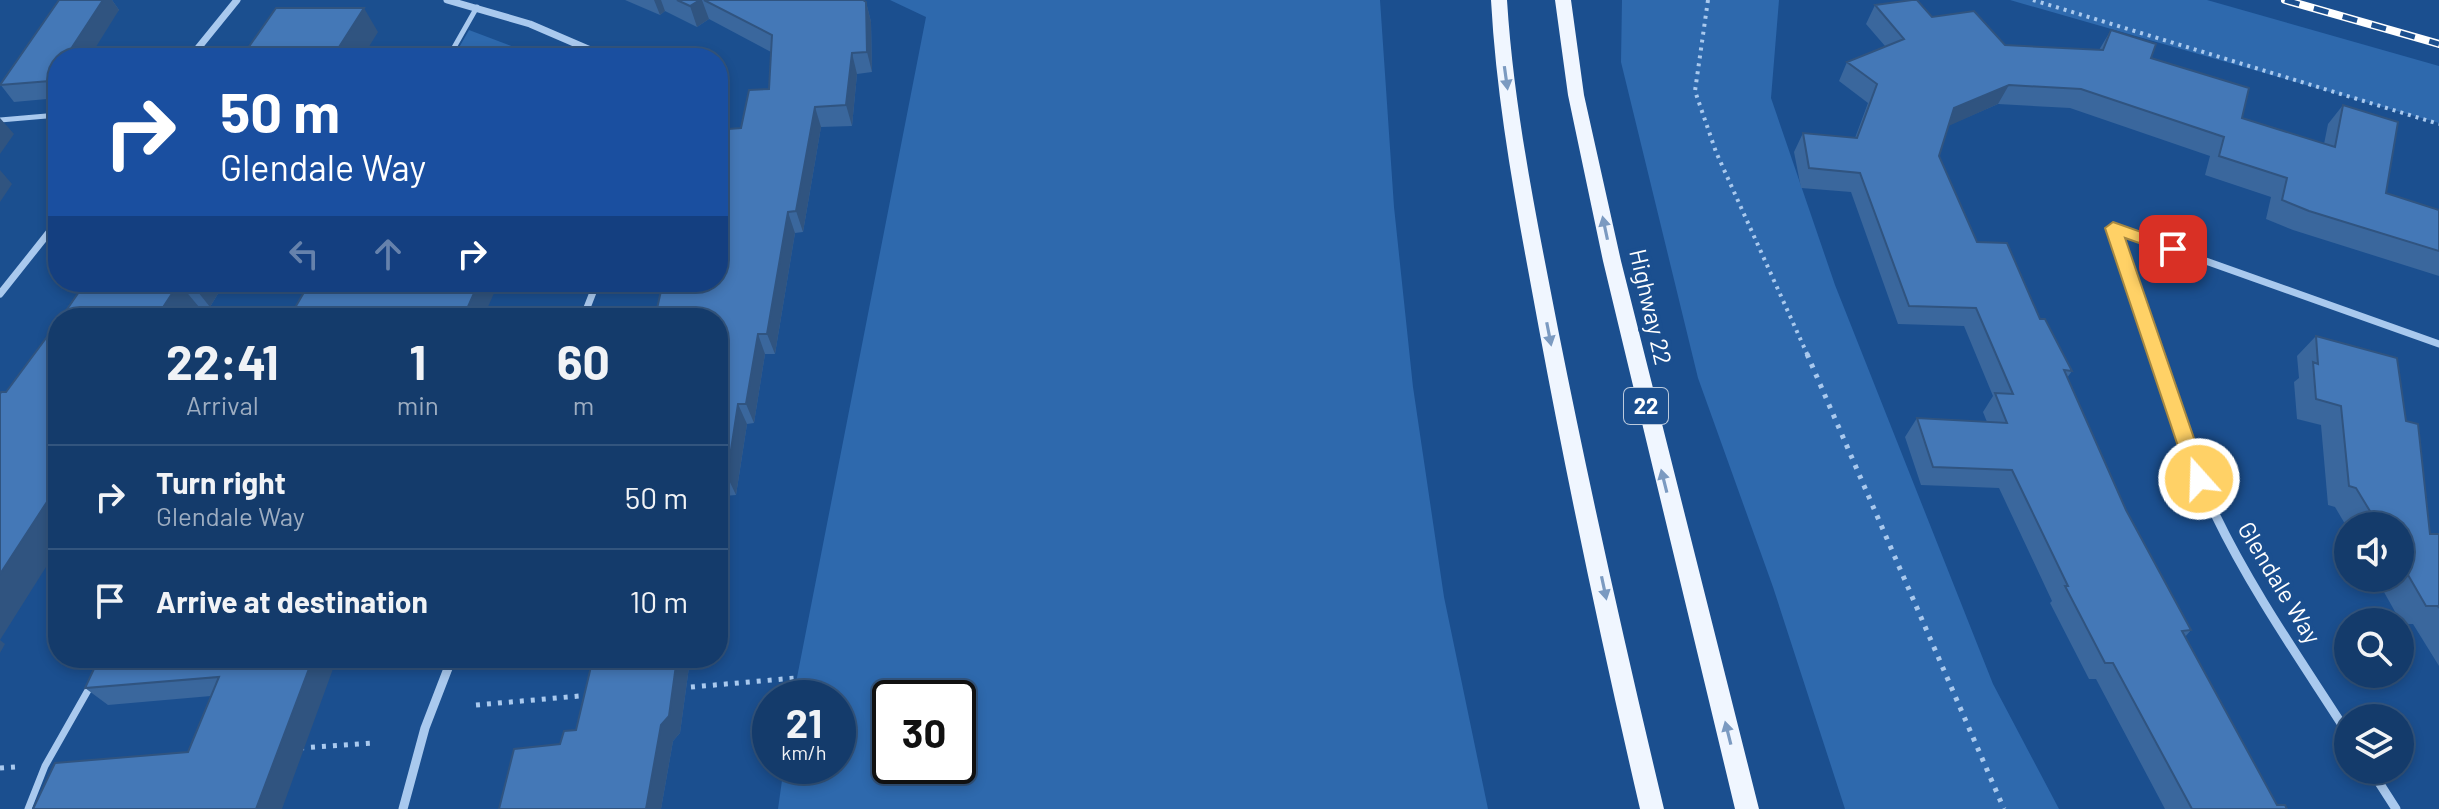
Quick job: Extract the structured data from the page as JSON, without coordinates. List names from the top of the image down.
{
  "streets": {
    "main road": ["Highway 22", "22"],
    "street": ["Glendale Way"]
  },
  "page": {
    "turn": ["50 m", "Glendale Way"],
    "eta": [
      "22:41",
      "Arrival",
      "1",
      "min",
      "60",
      "m"
    ],
    "list": [
      {
        "name": "Turn right",
        "note": "Glendale Way",
        "value": "50 m"
      },
      {
        "name": "Arrive at destination",
        "value": "10 m"
      }
    ],
    "speed": "21 km/h",
    "limit": "30"
  }
}
